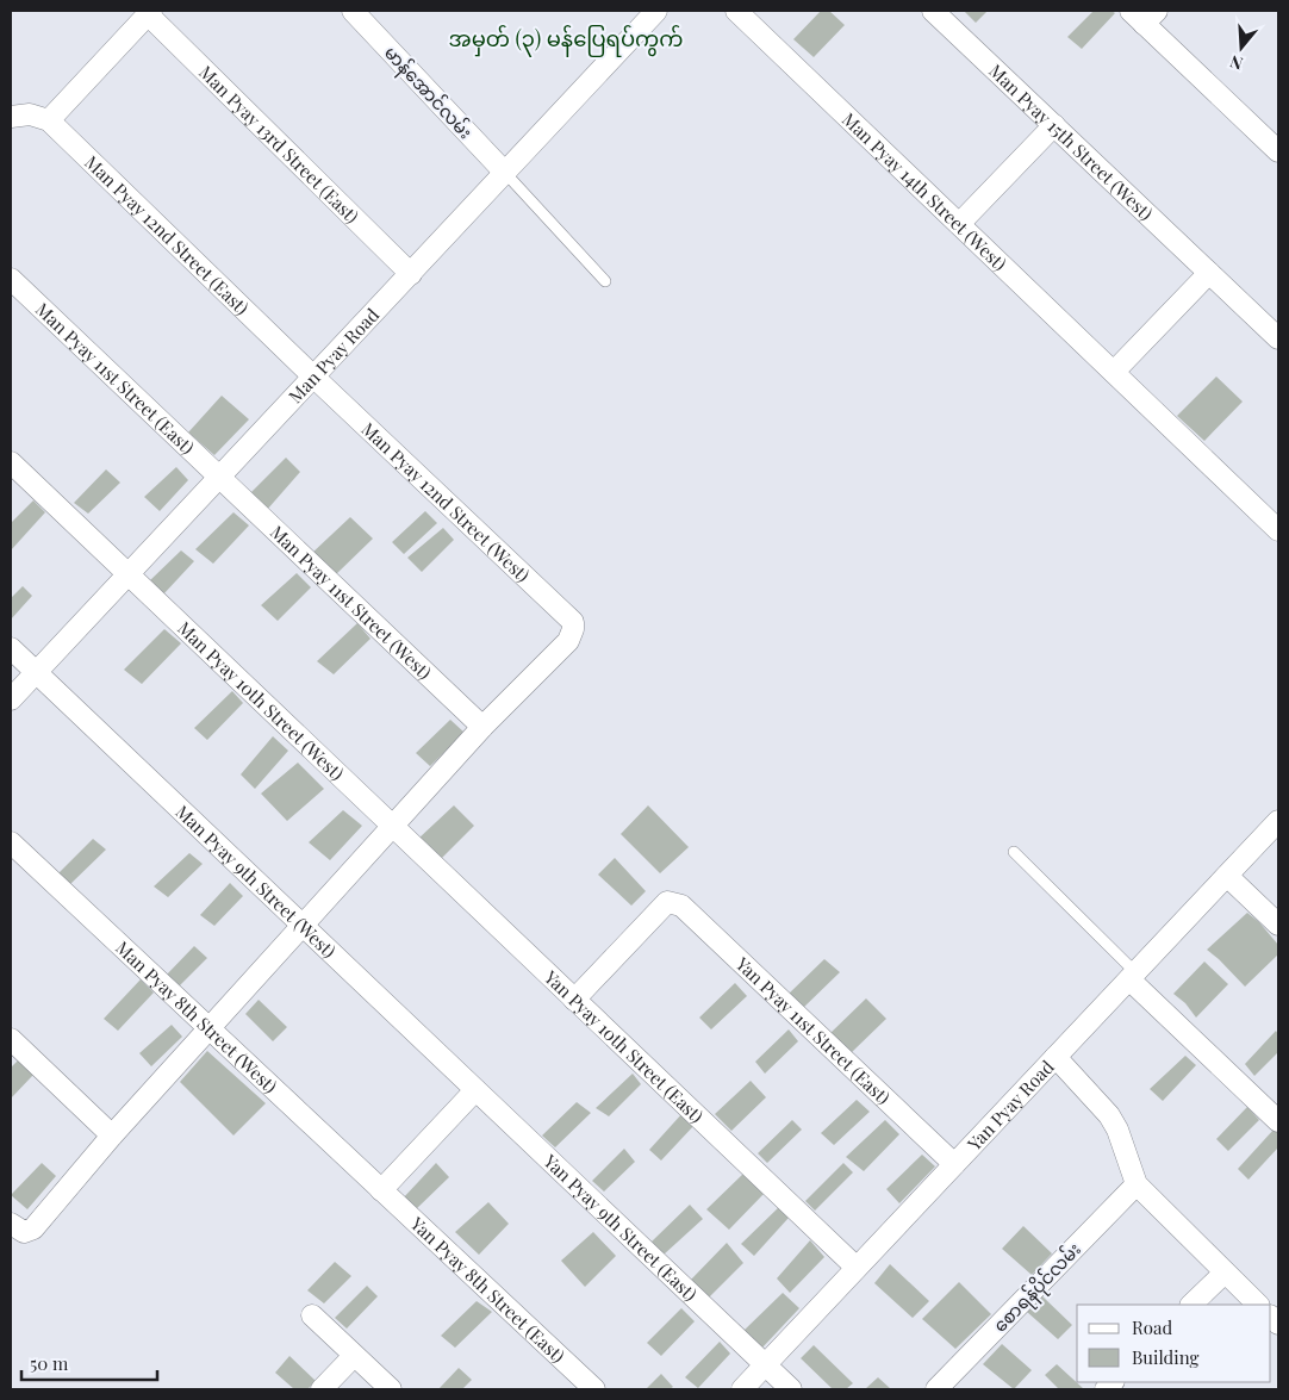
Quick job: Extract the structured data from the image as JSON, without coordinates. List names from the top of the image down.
{
  "streets": {
    "street": [
      "မာန်အောင်လမ်း",
      "Man Pyay 15th Street (West)",
      "Man Pyay 13rd Street (East)",
      "Man Pyay 14th Street (West)",
      "Man Pyay 12nd Street (East)",
      "Man Pyay Road",
      "Man Pyay 11st Street (East)",
      "Man Pyay 12nd Street (West)",
      "Man Pyay 11st Street (West)",
      "Man Pyay 10th Street (West)",
      "Man Pyay 9th Street (West)",
      "Man Pyay 8th Street (West)",
      "Yan Pyay 11st Street (East)",
      "Yan Pyay 10th Street (East)",
      "Yan Pyay Road",
      "Yan Pyay 9th Street (East)",
      "စောရန်ပိုင်လမ်း",
      "Yan Pyay 8th Street (East)"
    ]
  },
  "crossings": [
    ["မာန်အောင်လမ်း", "Man Pyay Road"],
    ["Man Pyay 13rd Street (East)", "Man Pyay Road"],
    ["Man Pyay 12nd Street (East)", "Man Pyay Road"],
    ["Man Pyay 12nd Street (East)", "Man Pyay 12nd Street (West)"],
    ["Man Pyay Road", "Man Pyay 11st Street (East)"],
    ["Man Pyay Road", "Man Pyay 12nd Street (West)"],
    ["Man Pyay Road", "Man Pyay 11st Street (West)"],
    ["Man Pyay Road", "Man Pyay 10th Street (West)"],
    ["Man Pyay Road", "Man Pyay 9th Street (West)"],
    ["Man Pyay 11st Street (East)", "Man Pyay 11st Street (West)"],
    ["Man Pyay 12nd Street (West)", "Man Pyay 11st Street (West)"],
    ["Man Pyay 10th Street (West)", "Yan Pyay 10th Street (East)"],
    ["Man Pyay 9th Street (West)", "Yan Pyay 9th Street (East)"],
    ["Man Pyay 8th Street (West)", "Yan Pyay 8th Street (East)"],
    ["Yan Pyay 11st Street (East)", "Yan Pyay 10th Street (East)"],
    ["Yan Pyay 11st Street (East)", "Yan Pyay Road"],
    ["Yan Pyay 10th Street (East)", "Yan Pyay Road"],
    ["Yan Pyay Road", "Yan Pyay 9th Street (East)"]
  ],
  "districts": ["အမှတ် (၃) မန်ပြေရပ်ကွက်"],
  "legend": ["Road", "Building"],
  "scale_bar": "50 m",
  "north": "bottom"
}
